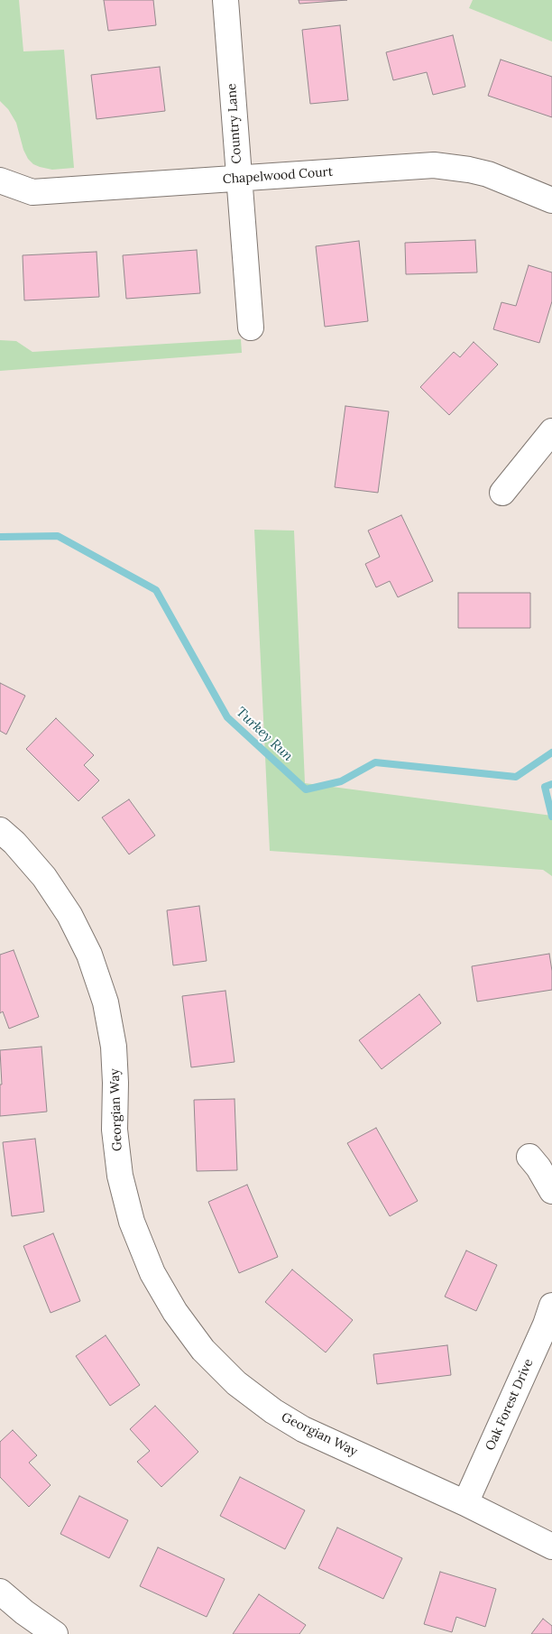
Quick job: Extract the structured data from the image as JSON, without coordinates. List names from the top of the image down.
{
  "streets": {
    "street": [
      "Country Lane",
      "Chapelwood Court",
      "Georgian Way",
      "Oak Forest Drive"
    ]
  },
  "crossings": [
    ["Country Lane", "Chapelwood Court"],
    ["Georgian Way", "Oak Forest Drive"]
  ],
  "water": ["Turkey Run"]
}
